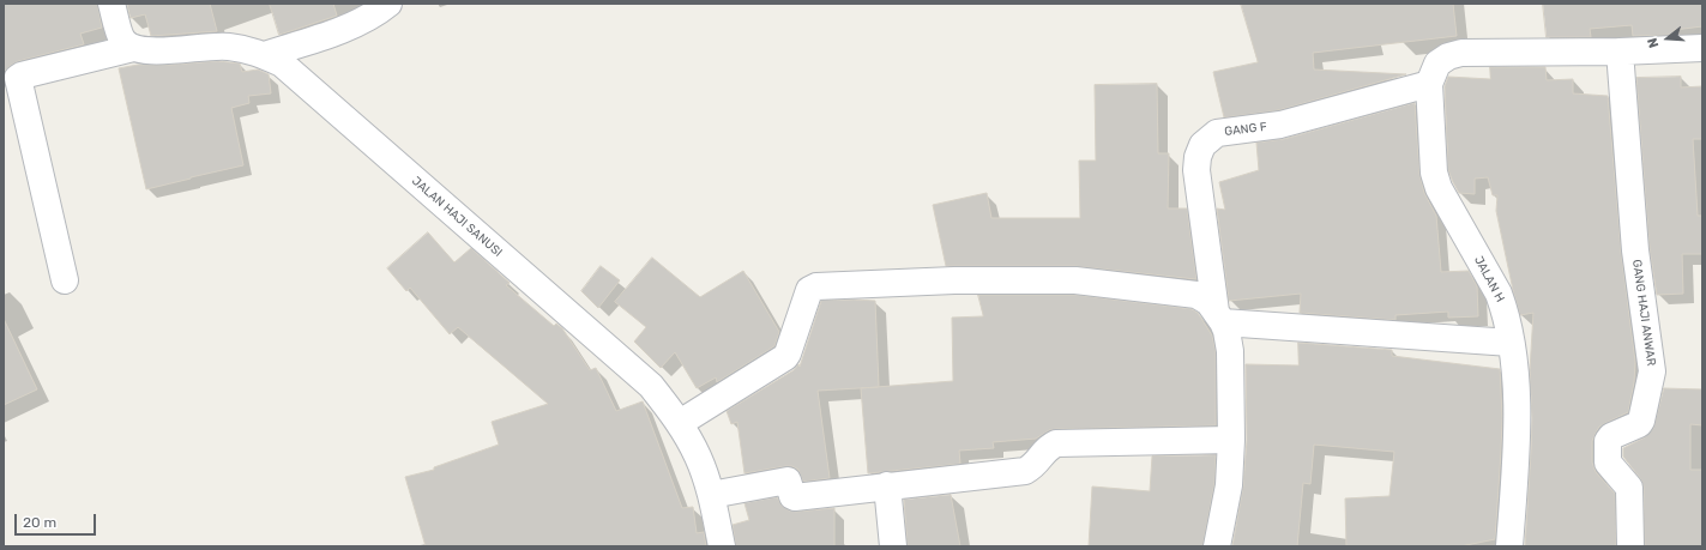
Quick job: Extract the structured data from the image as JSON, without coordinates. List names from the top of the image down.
{
  "streets": {
    "street": [
      "GANG F",
      "JALAN HAJI SANUSI",
      "JALAN H",
      "GANG HAJI ANWAR"
    ]
  },
  "crossings": [
    ["GANG F", "JALAN H"],
    ["JALAN H", "GANG HAJI ANWAR"]
  ],
  "scale_bar": "20 m",
  "north": "left"
}
